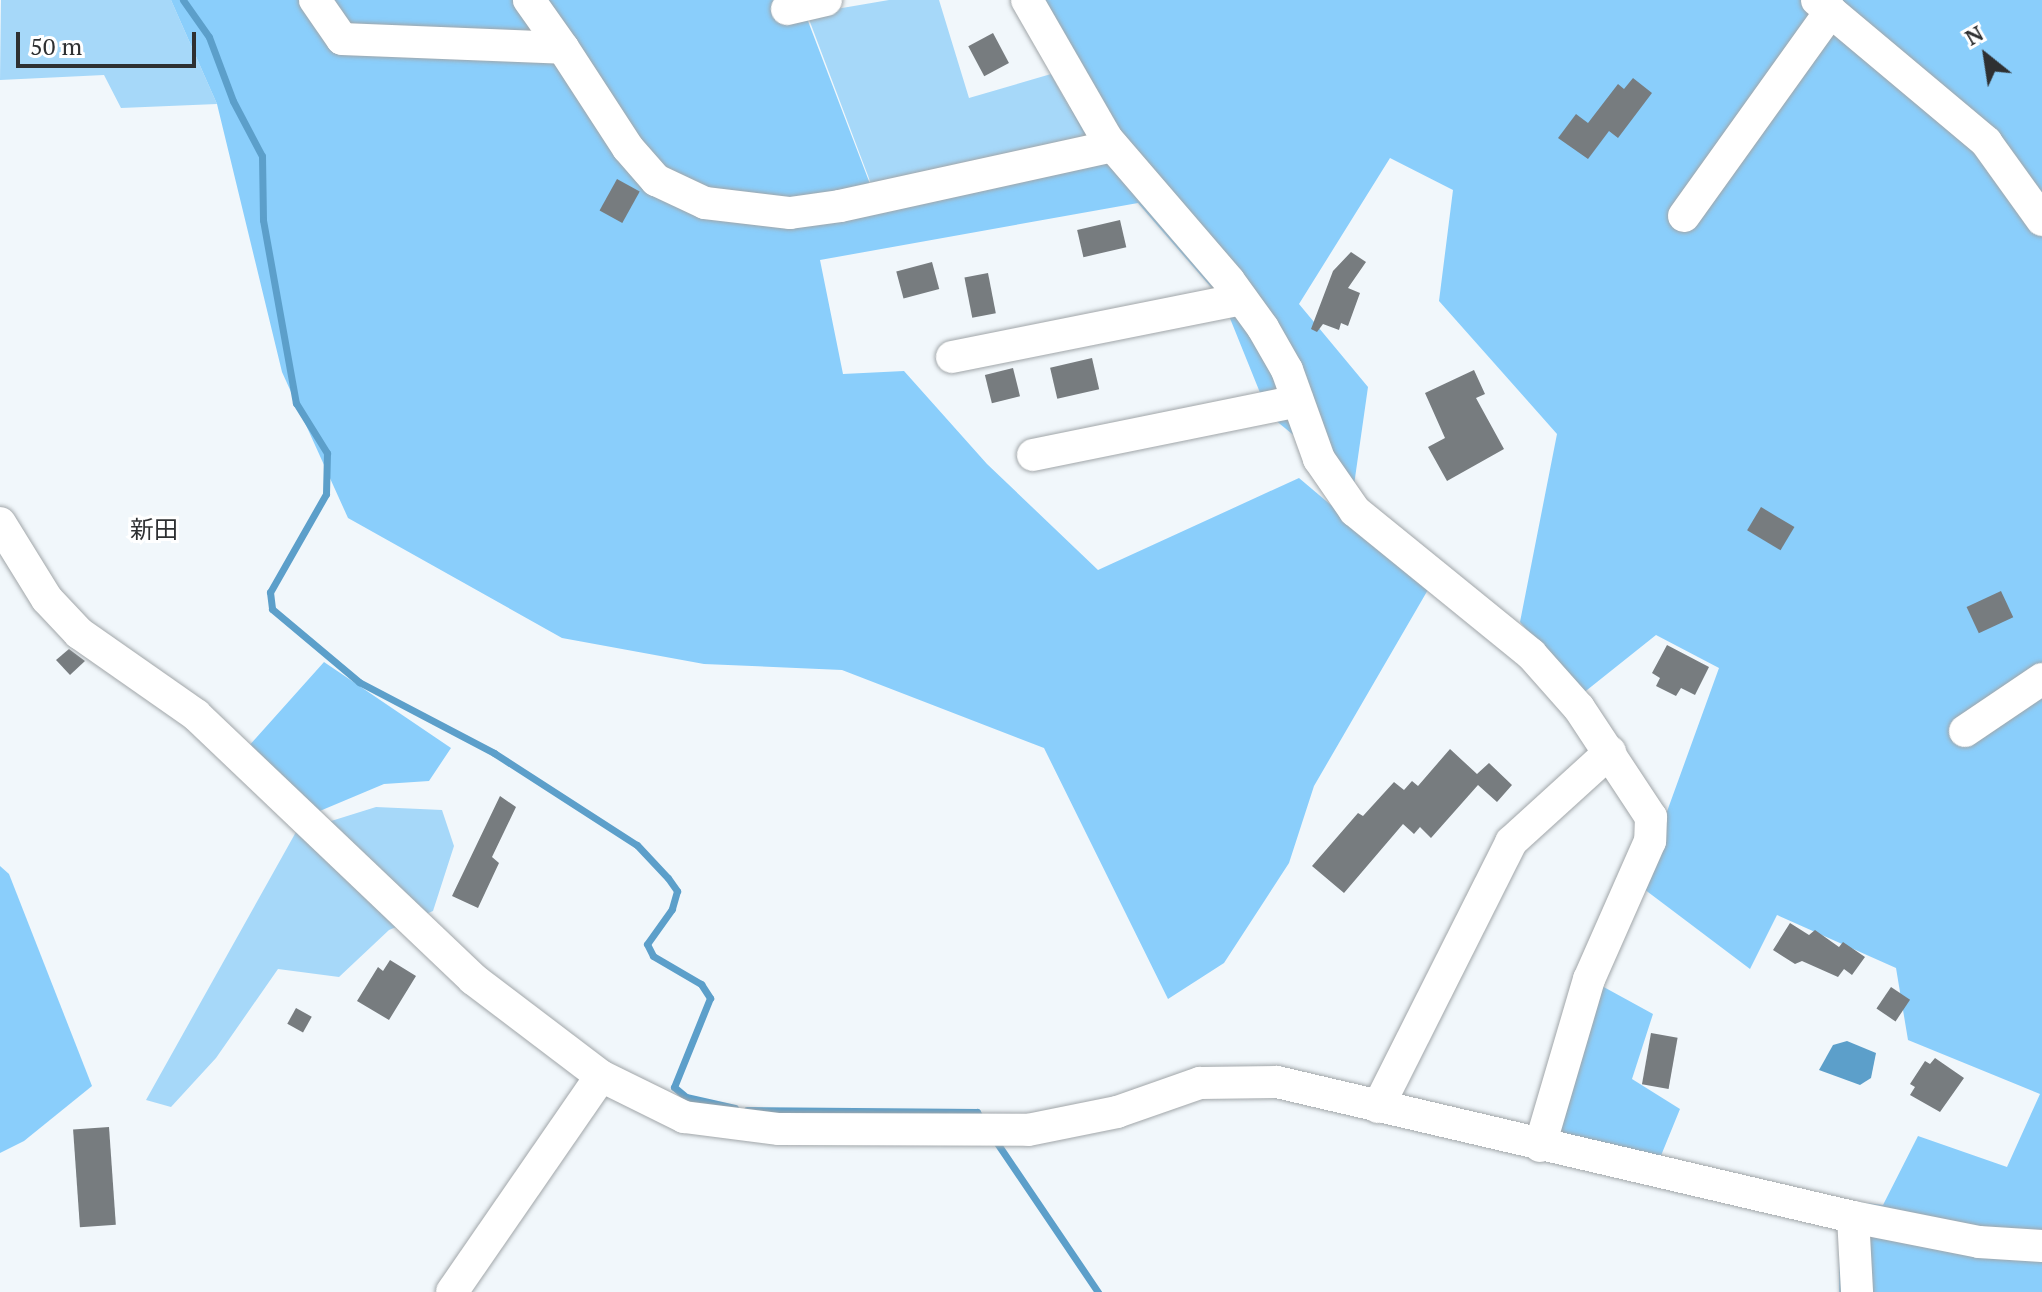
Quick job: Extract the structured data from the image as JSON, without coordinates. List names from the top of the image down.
{
  "districts": ["新田"],
  "scale_bar": "50 m",
  "north": "top left"
}
